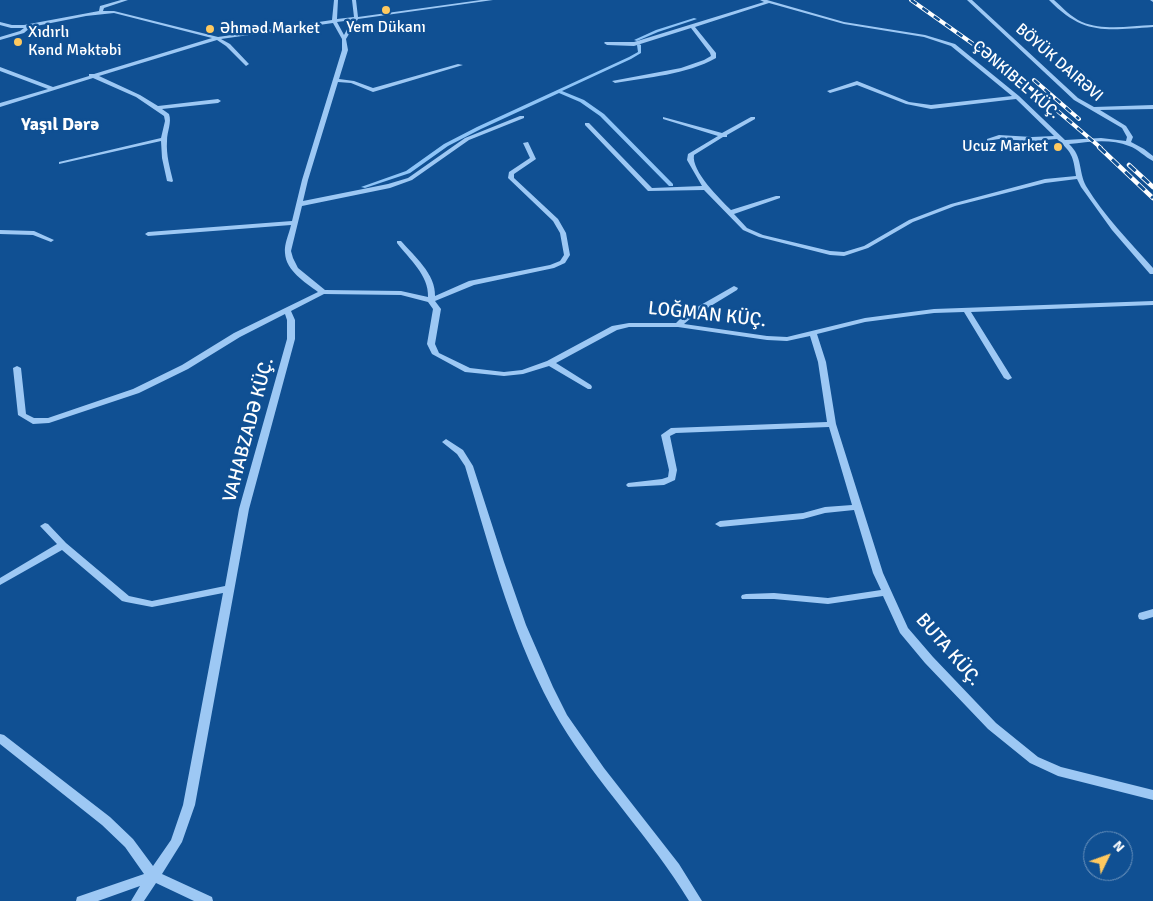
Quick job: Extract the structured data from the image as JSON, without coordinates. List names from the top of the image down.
{
  "streets": {
    "street": [
      "BÖYÜK DAIRƏVI",
      "ÇƏNKIBEL KÜÇ.",
      "LOĞMAN KÜÇ.",
      "VAHABZADƏ KÜÇ.",
      "BUTA KÜÇ."
    ]
  },
  "crossings": [
    ["LOĞMAN KÜÇ.", "BUTA KÜÇ."]
  ],
  "districts": ["Yaşıl Dərə"],
  "places": [
    "Yem Dükanı",
    "Əhməd Market",
    "Xıdırlı Kənd Məktəbi",
    "Ucuz Market"
  ],
  "north": "top right"
}
